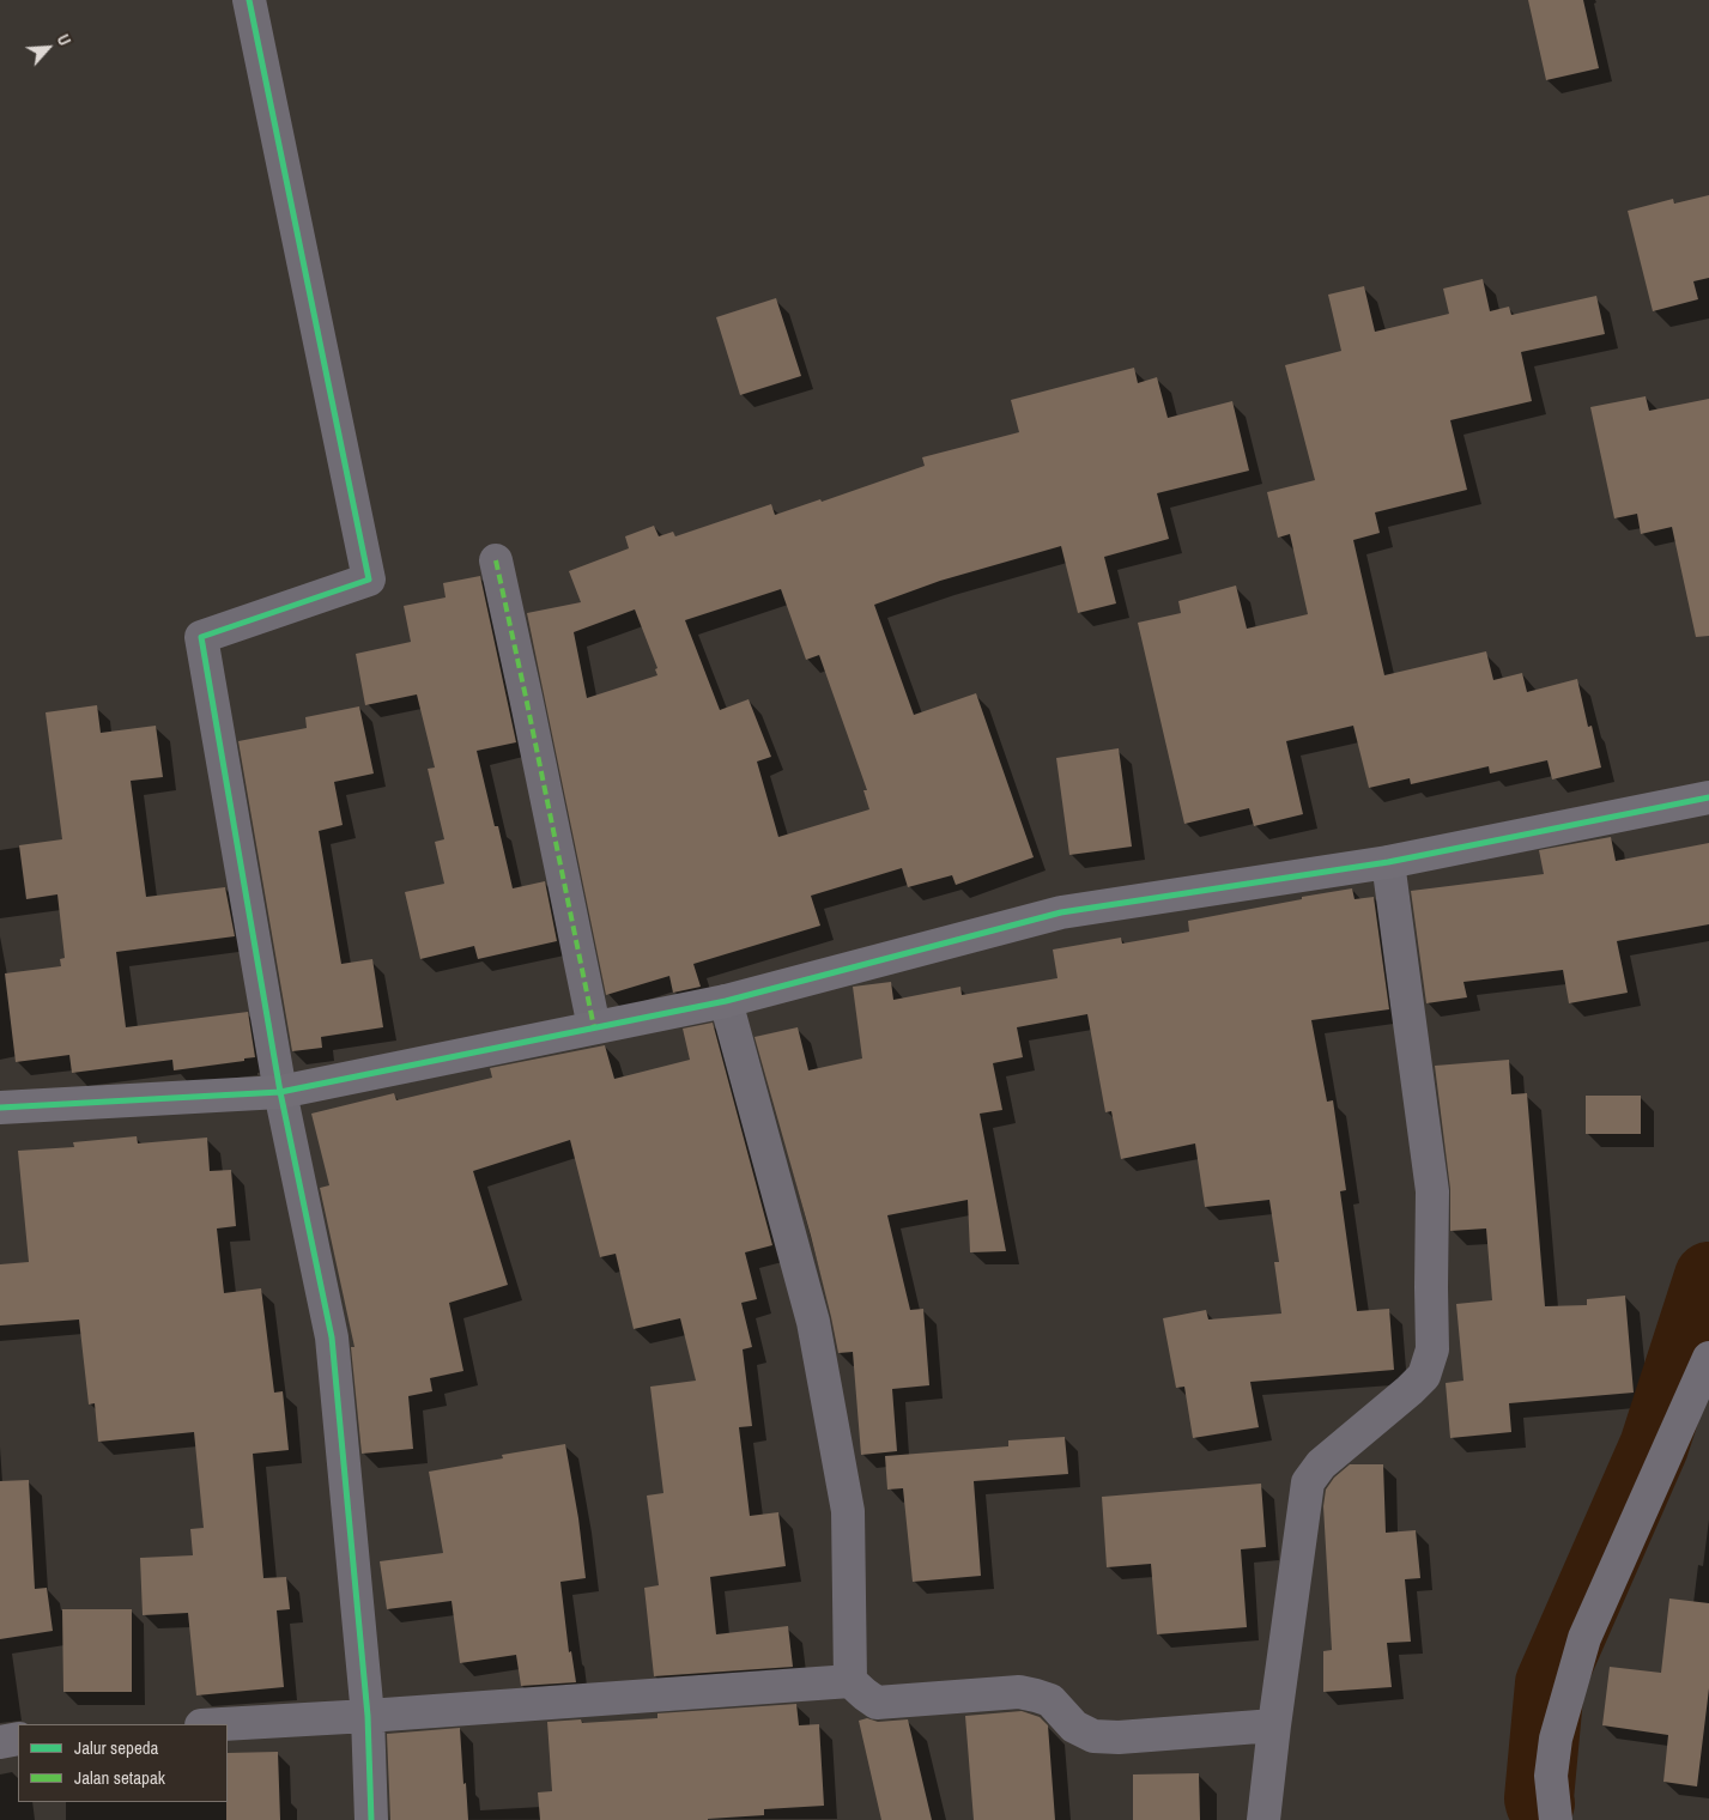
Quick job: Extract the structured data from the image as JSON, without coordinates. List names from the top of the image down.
{
  "legend": ["Jalur sepeda", "Jalan setapak"],
  "north": "top right"
}
